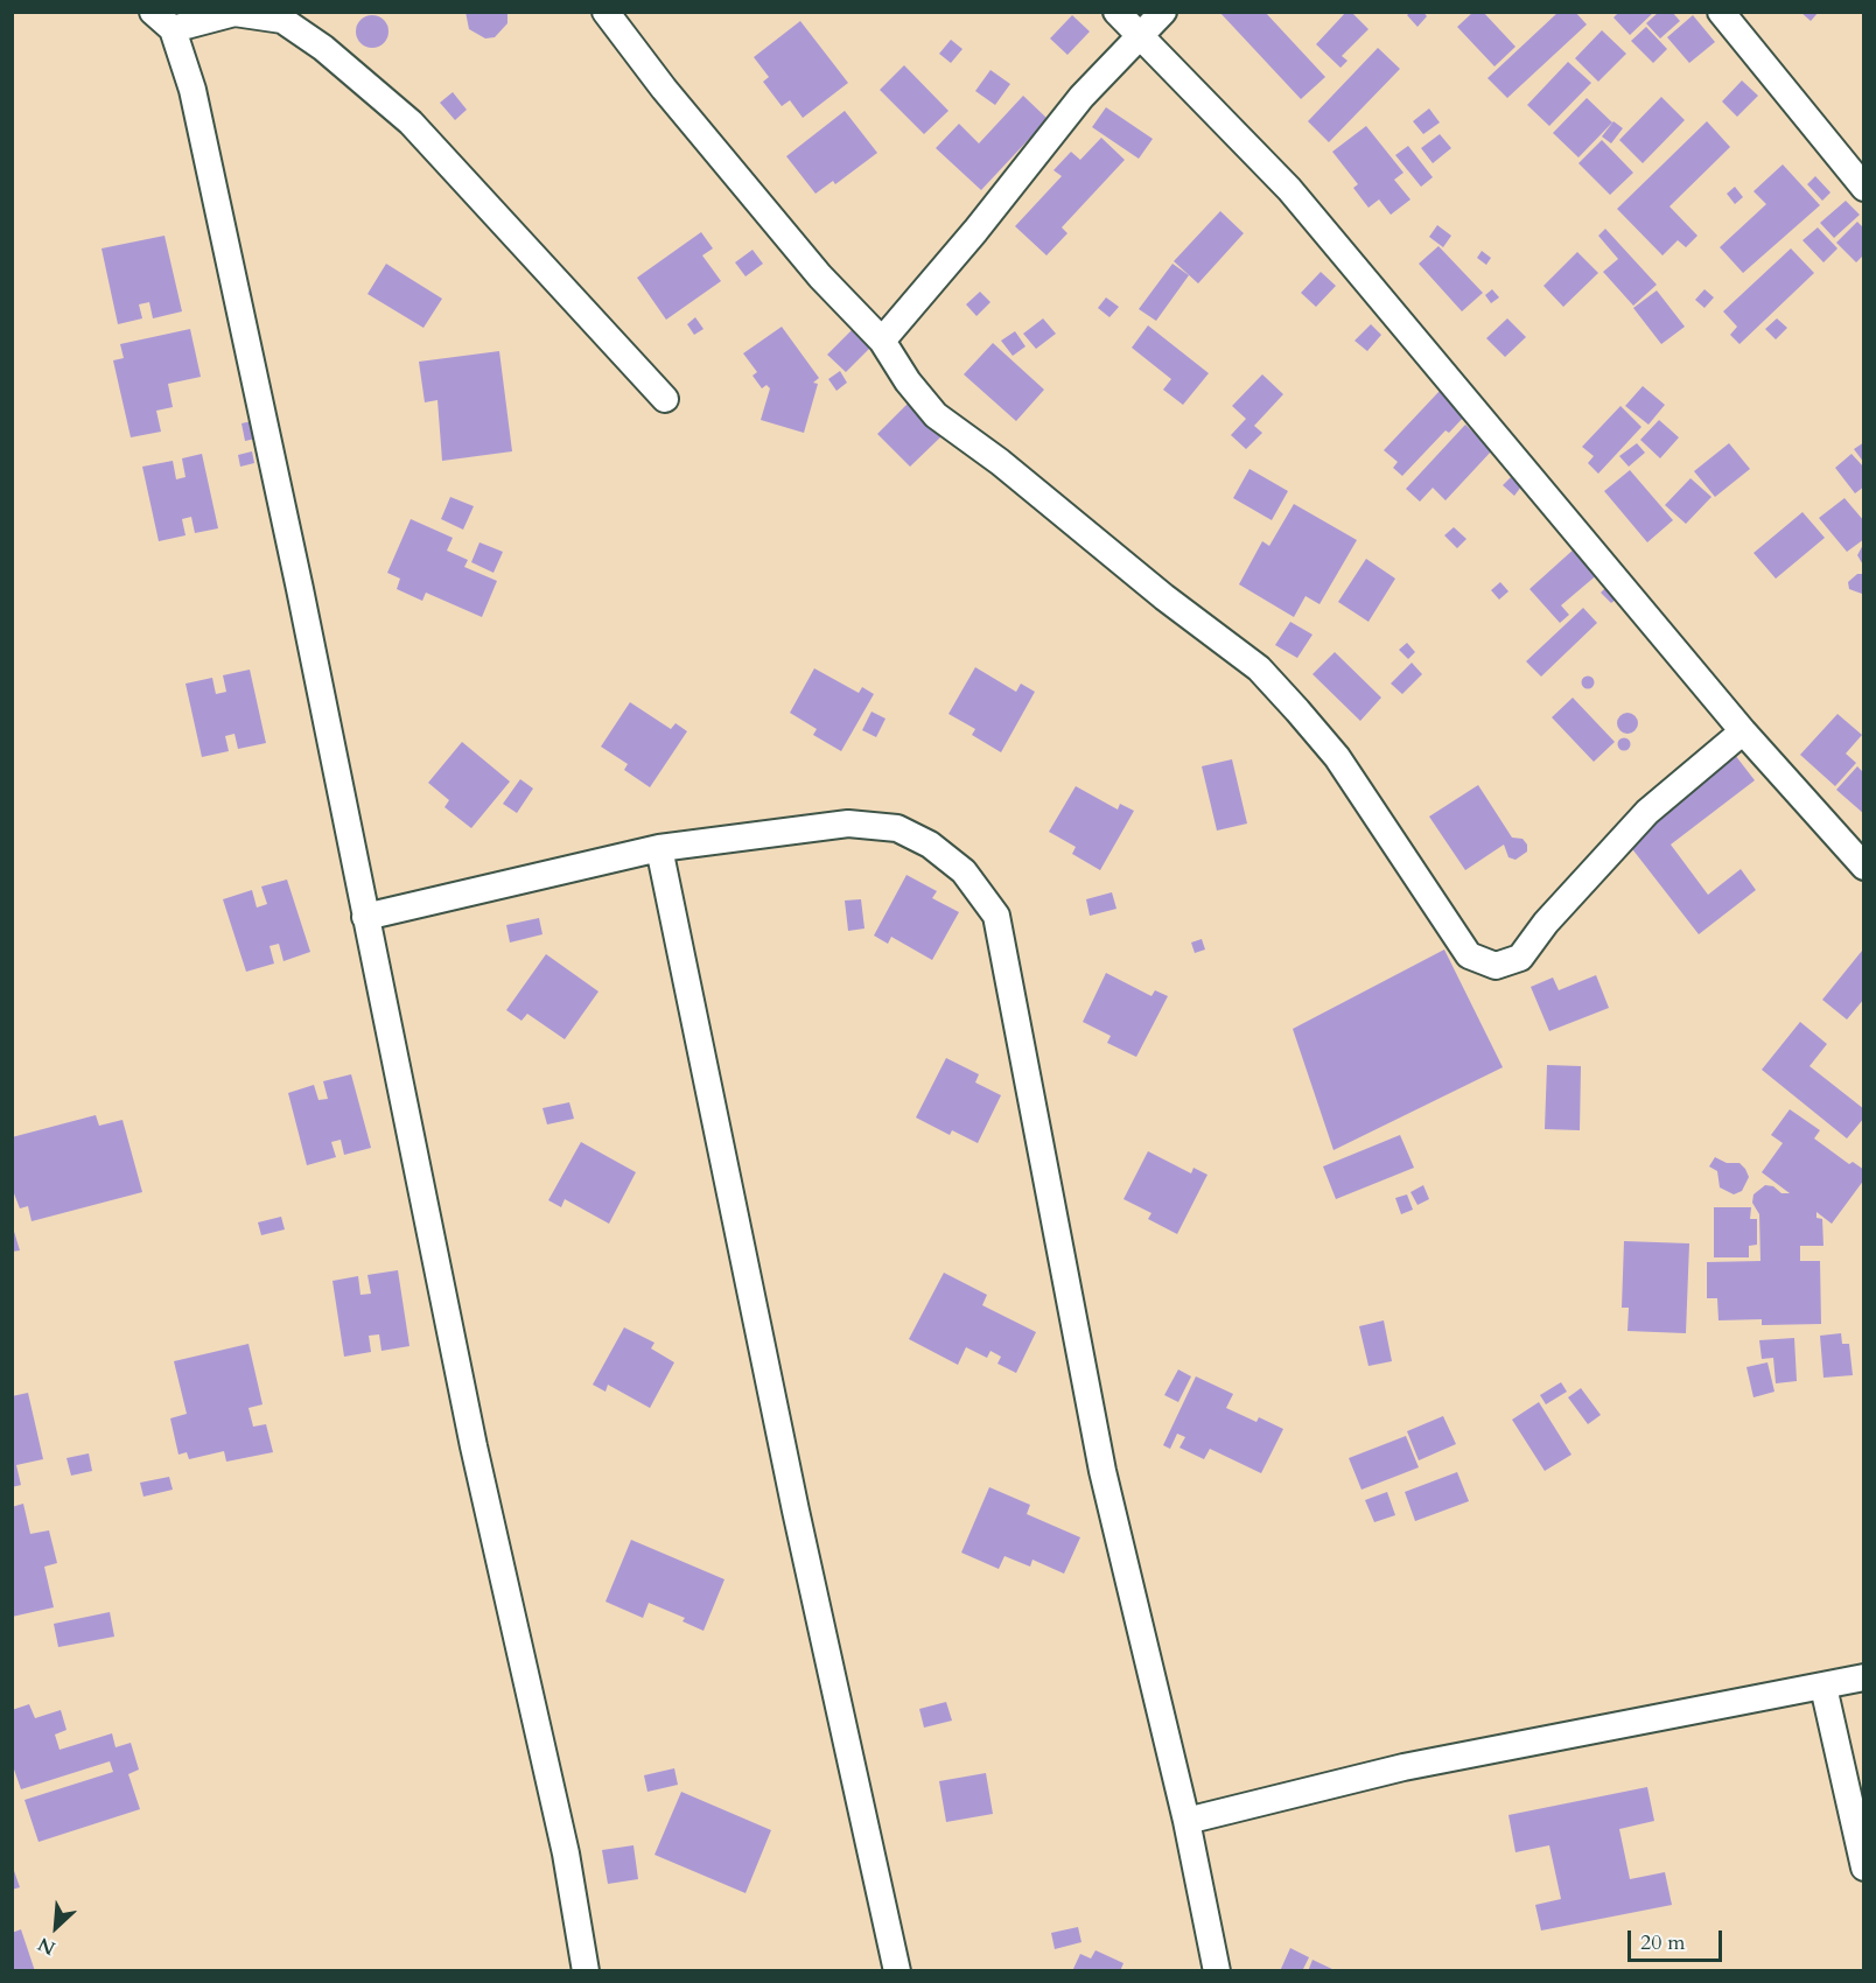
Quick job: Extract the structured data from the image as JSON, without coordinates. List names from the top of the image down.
{
  "scale_bar": "20 m",
  "north": "bottom left"
}
